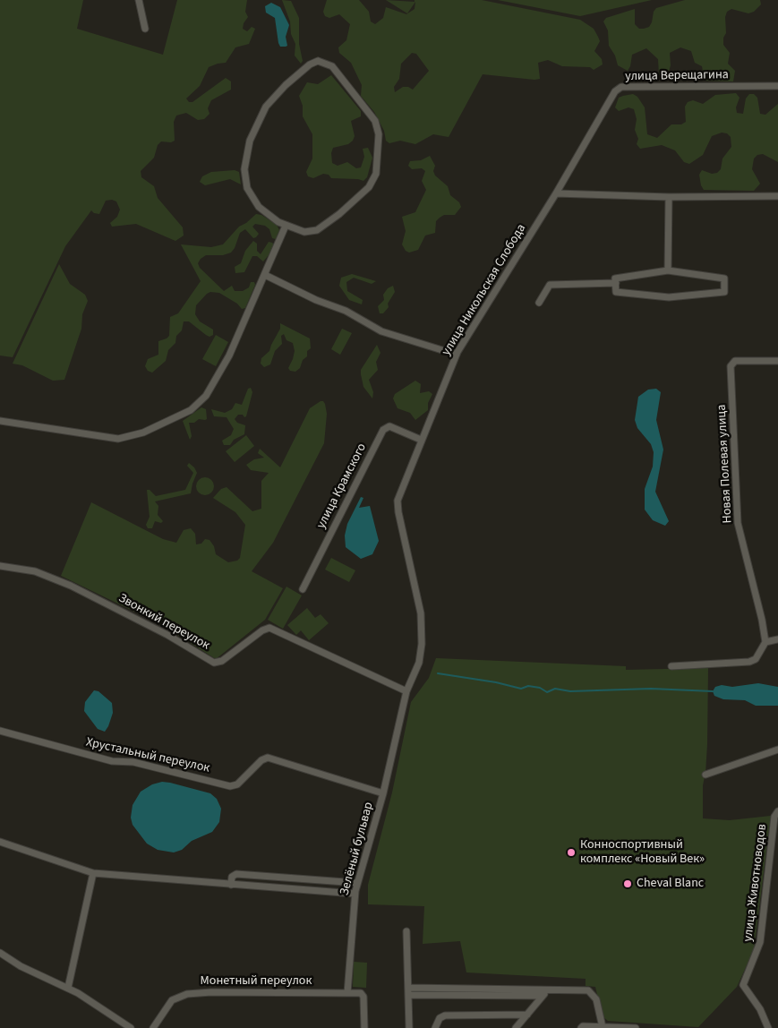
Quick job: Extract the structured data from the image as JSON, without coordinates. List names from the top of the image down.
{
  "streets": {
    "street": [
      "улица Верещагина",
      "улица Никольская Слобода",
      "Новая Полевая улица",
      "улица Крамского",
      "Звонкий переулок",
      "Хрустальный переулок",
      "Зелёный бульвар",
      "улица Животноводов",
      "Монетный переулок"
    ]
  },
  "crossings": [
    ["улица Верещагина", "улица Никольская Слобода"],
    ["улица Никольская Слобода", "улица Крамского"],
    ["улица Никольская Слобода", "Звонкий переулок"],
    ["улица Никольская Слобода", "Зелёный бульвар"],
    ["Звонкий переулок", "Зелёный бульвар"],
    ["Хрустальный переулок", "Зелёный бульвар"],
    ["Зелёный бульвар", "Монетный переулок"]
  ],
  "places": ["Конноспортивный комплекс «Новый Век»", "Cheval Blanc"]
}
